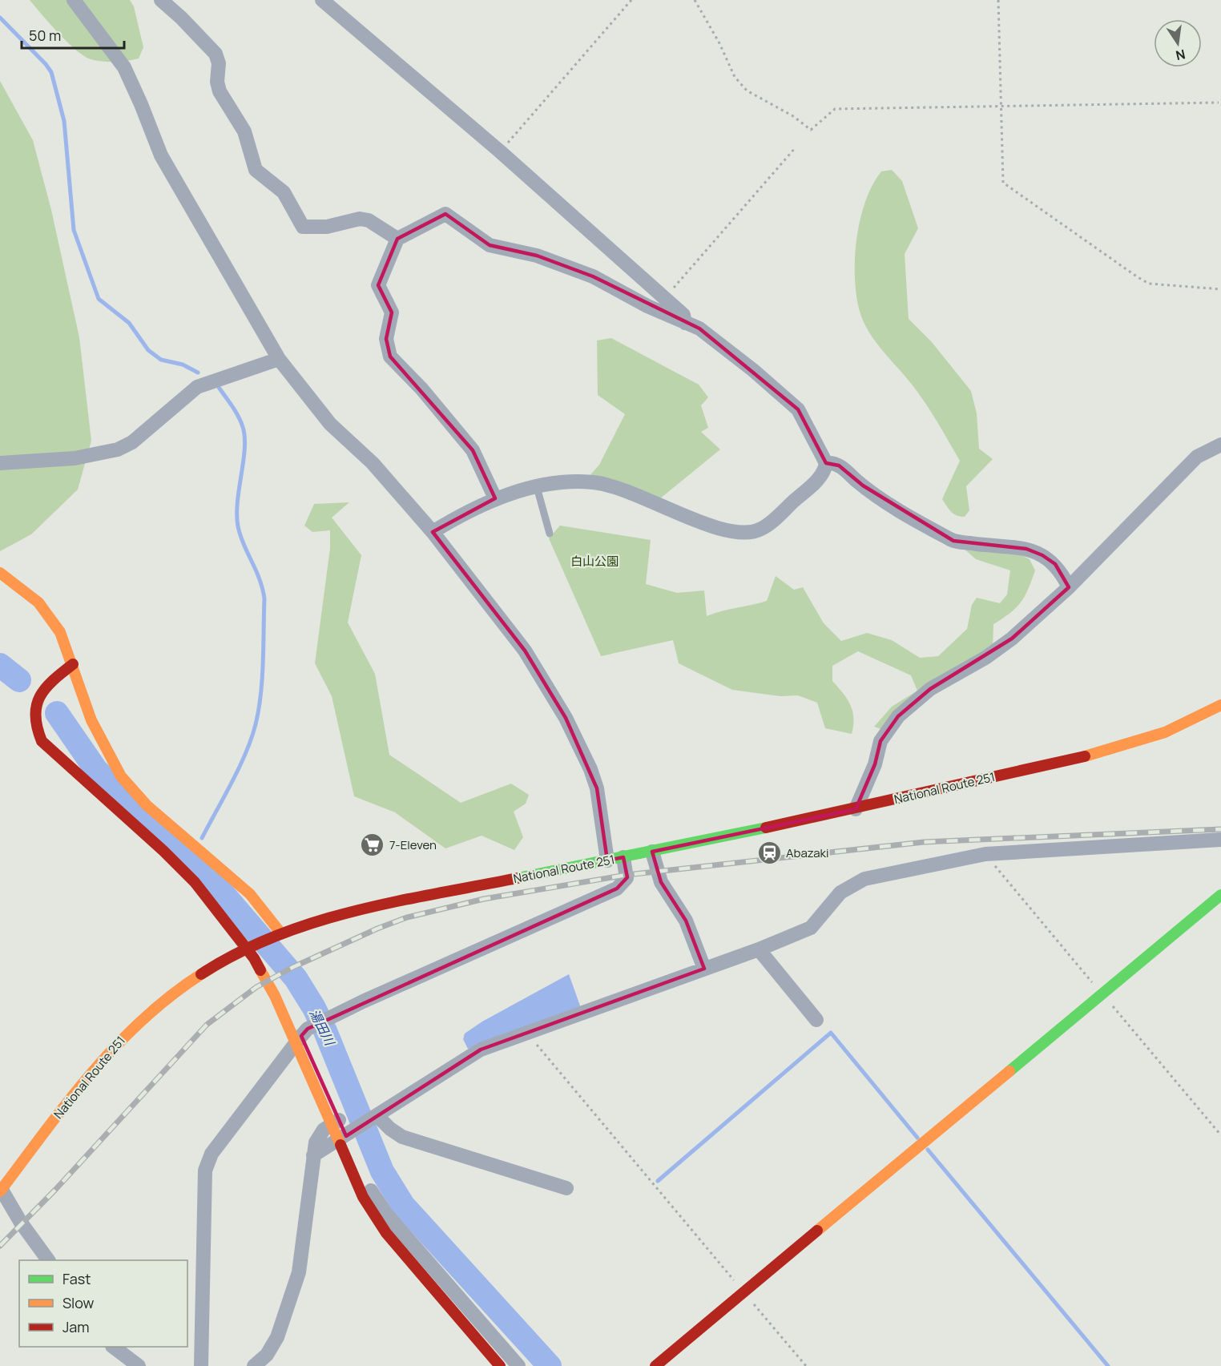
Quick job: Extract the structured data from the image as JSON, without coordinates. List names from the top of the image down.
{
  "streets": {
    "main road": ["National Route 251"]
  },
  "water": ["湯田川"],
  "parks": ["白山公園"],
  "places": {
    "supermarket": ["7-Eleven"],
    "station": ["Abazaki"]
  },
  "legend": ["Fast", "Slow", "Jam"],
  "scale_bar": "50 m",
  "north": "bottom"
}
